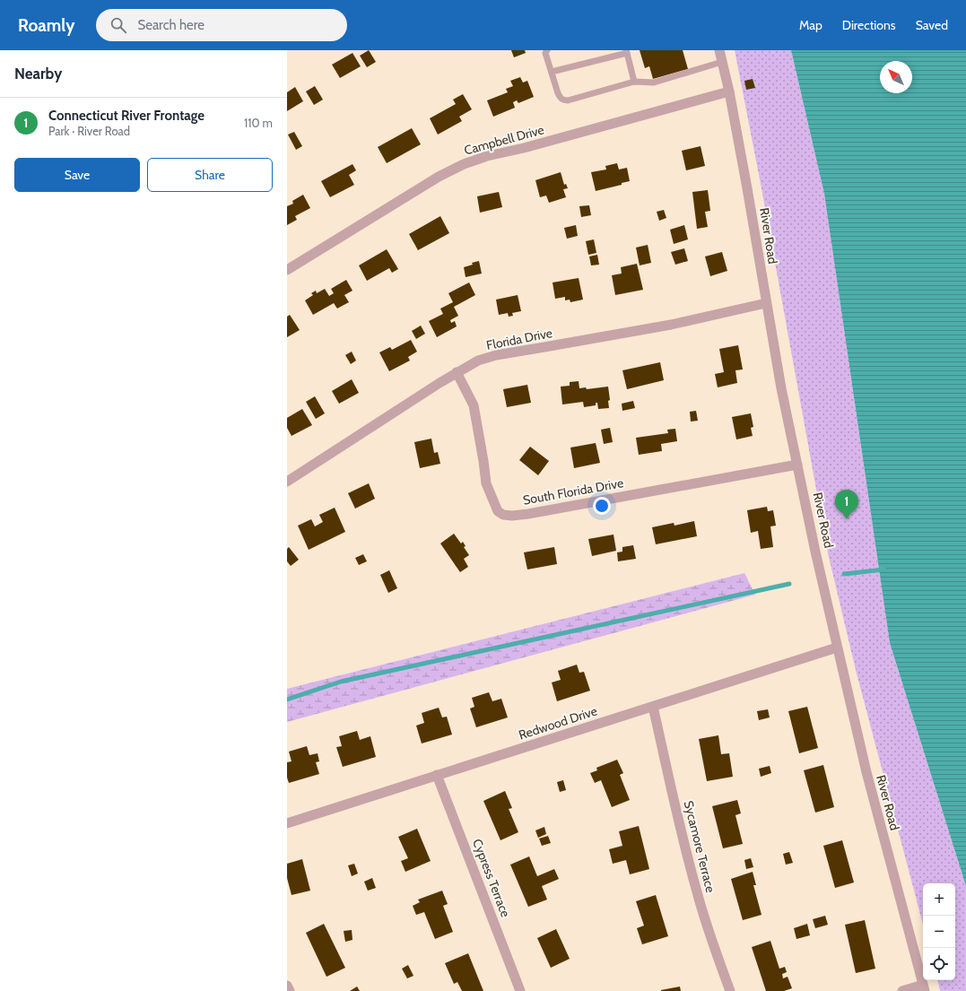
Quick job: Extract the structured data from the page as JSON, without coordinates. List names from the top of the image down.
{
  "streets": {
    "street": [
      "Campbell Drive",
      "River Road",
      "Florida Drive",
      "South Florida Drive",
      "Redwood Drive",
      "Sycamore Terrace",
      "Cypress Terrace"
    ]
  },
  "crossings": [
    ["Campbell Drive", "River Road"],
    ["River Road", "Florida Drive"],
    ["River Road", "South Florida Drive"],
    ["River Road", "Redwood Drive"],
    ["Florida Drive", "South Florida Drive"],
    ["Redwood Drive", "Sycamore Terrace"],
    ["Redwood Drive", "Cypress Terrace"]
  ],
  "north": "top left",
  "page": {
    "header": "Roamly",
    "search": "Search here",
    "nav": ["Map", "Directions", "Saved"],
    "heading": "Nearby",
    "list": [
      {
        "mark": "1",
        "name": "Connecticut River Frontage",
        "note": "Park · River Road",
        "value": "110 m"
      }
    ],
    "buttons": ["Save", "Share"],
    "pins": "1",
    "map_buttons": ["+", "−"]
  }
}
